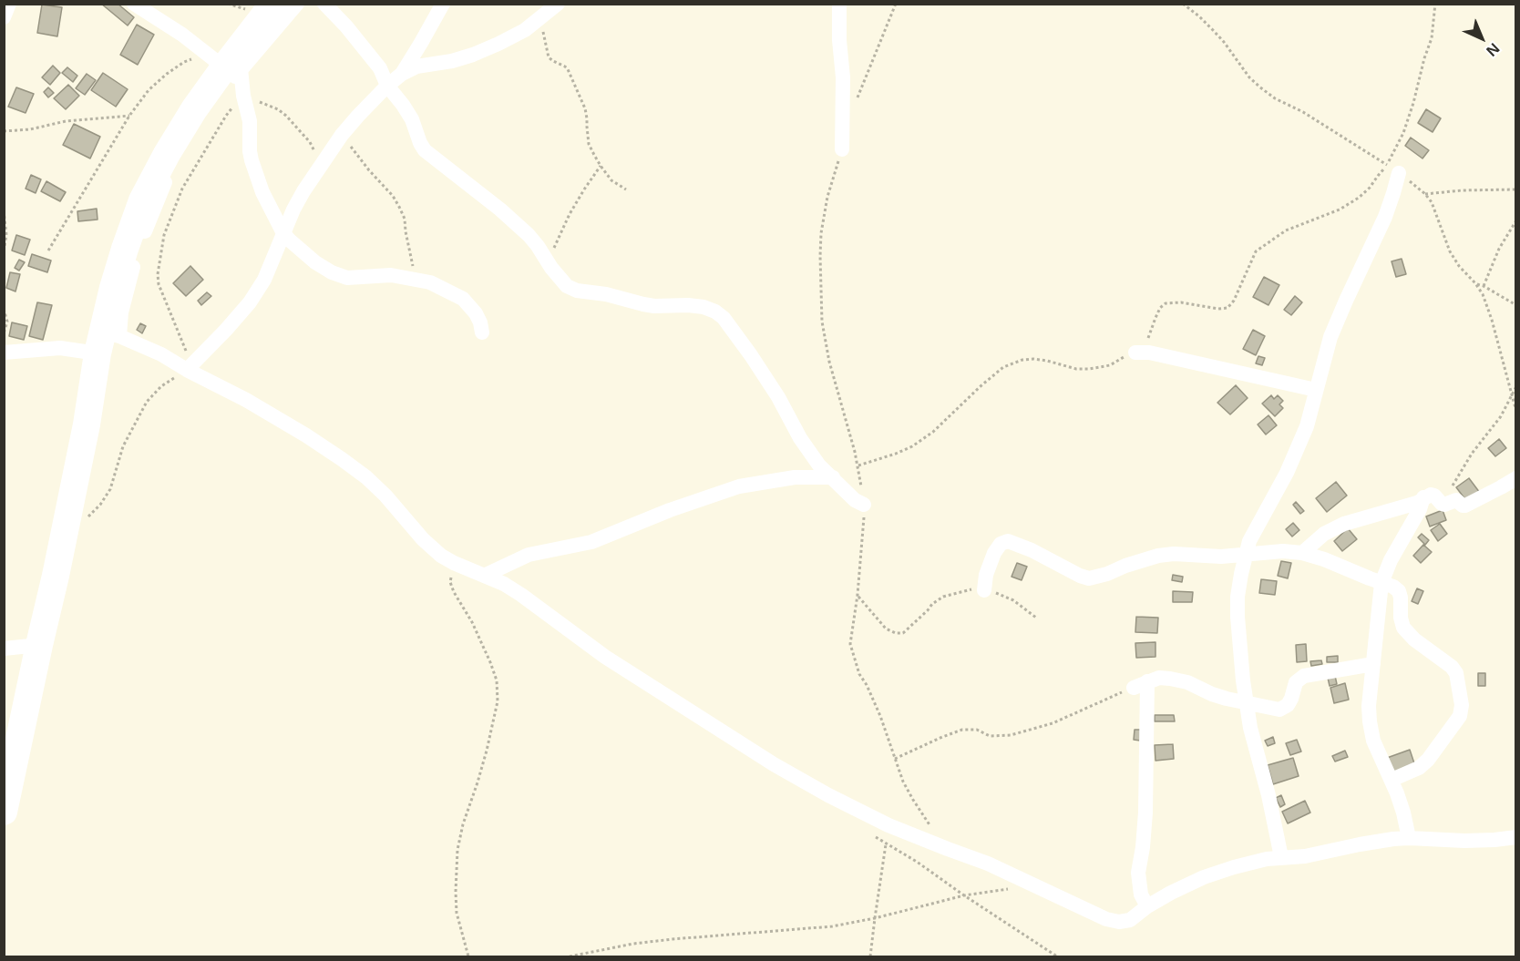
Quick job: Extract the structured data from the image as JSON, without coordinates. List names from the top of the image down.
{
  "north": "bottom right"
}
